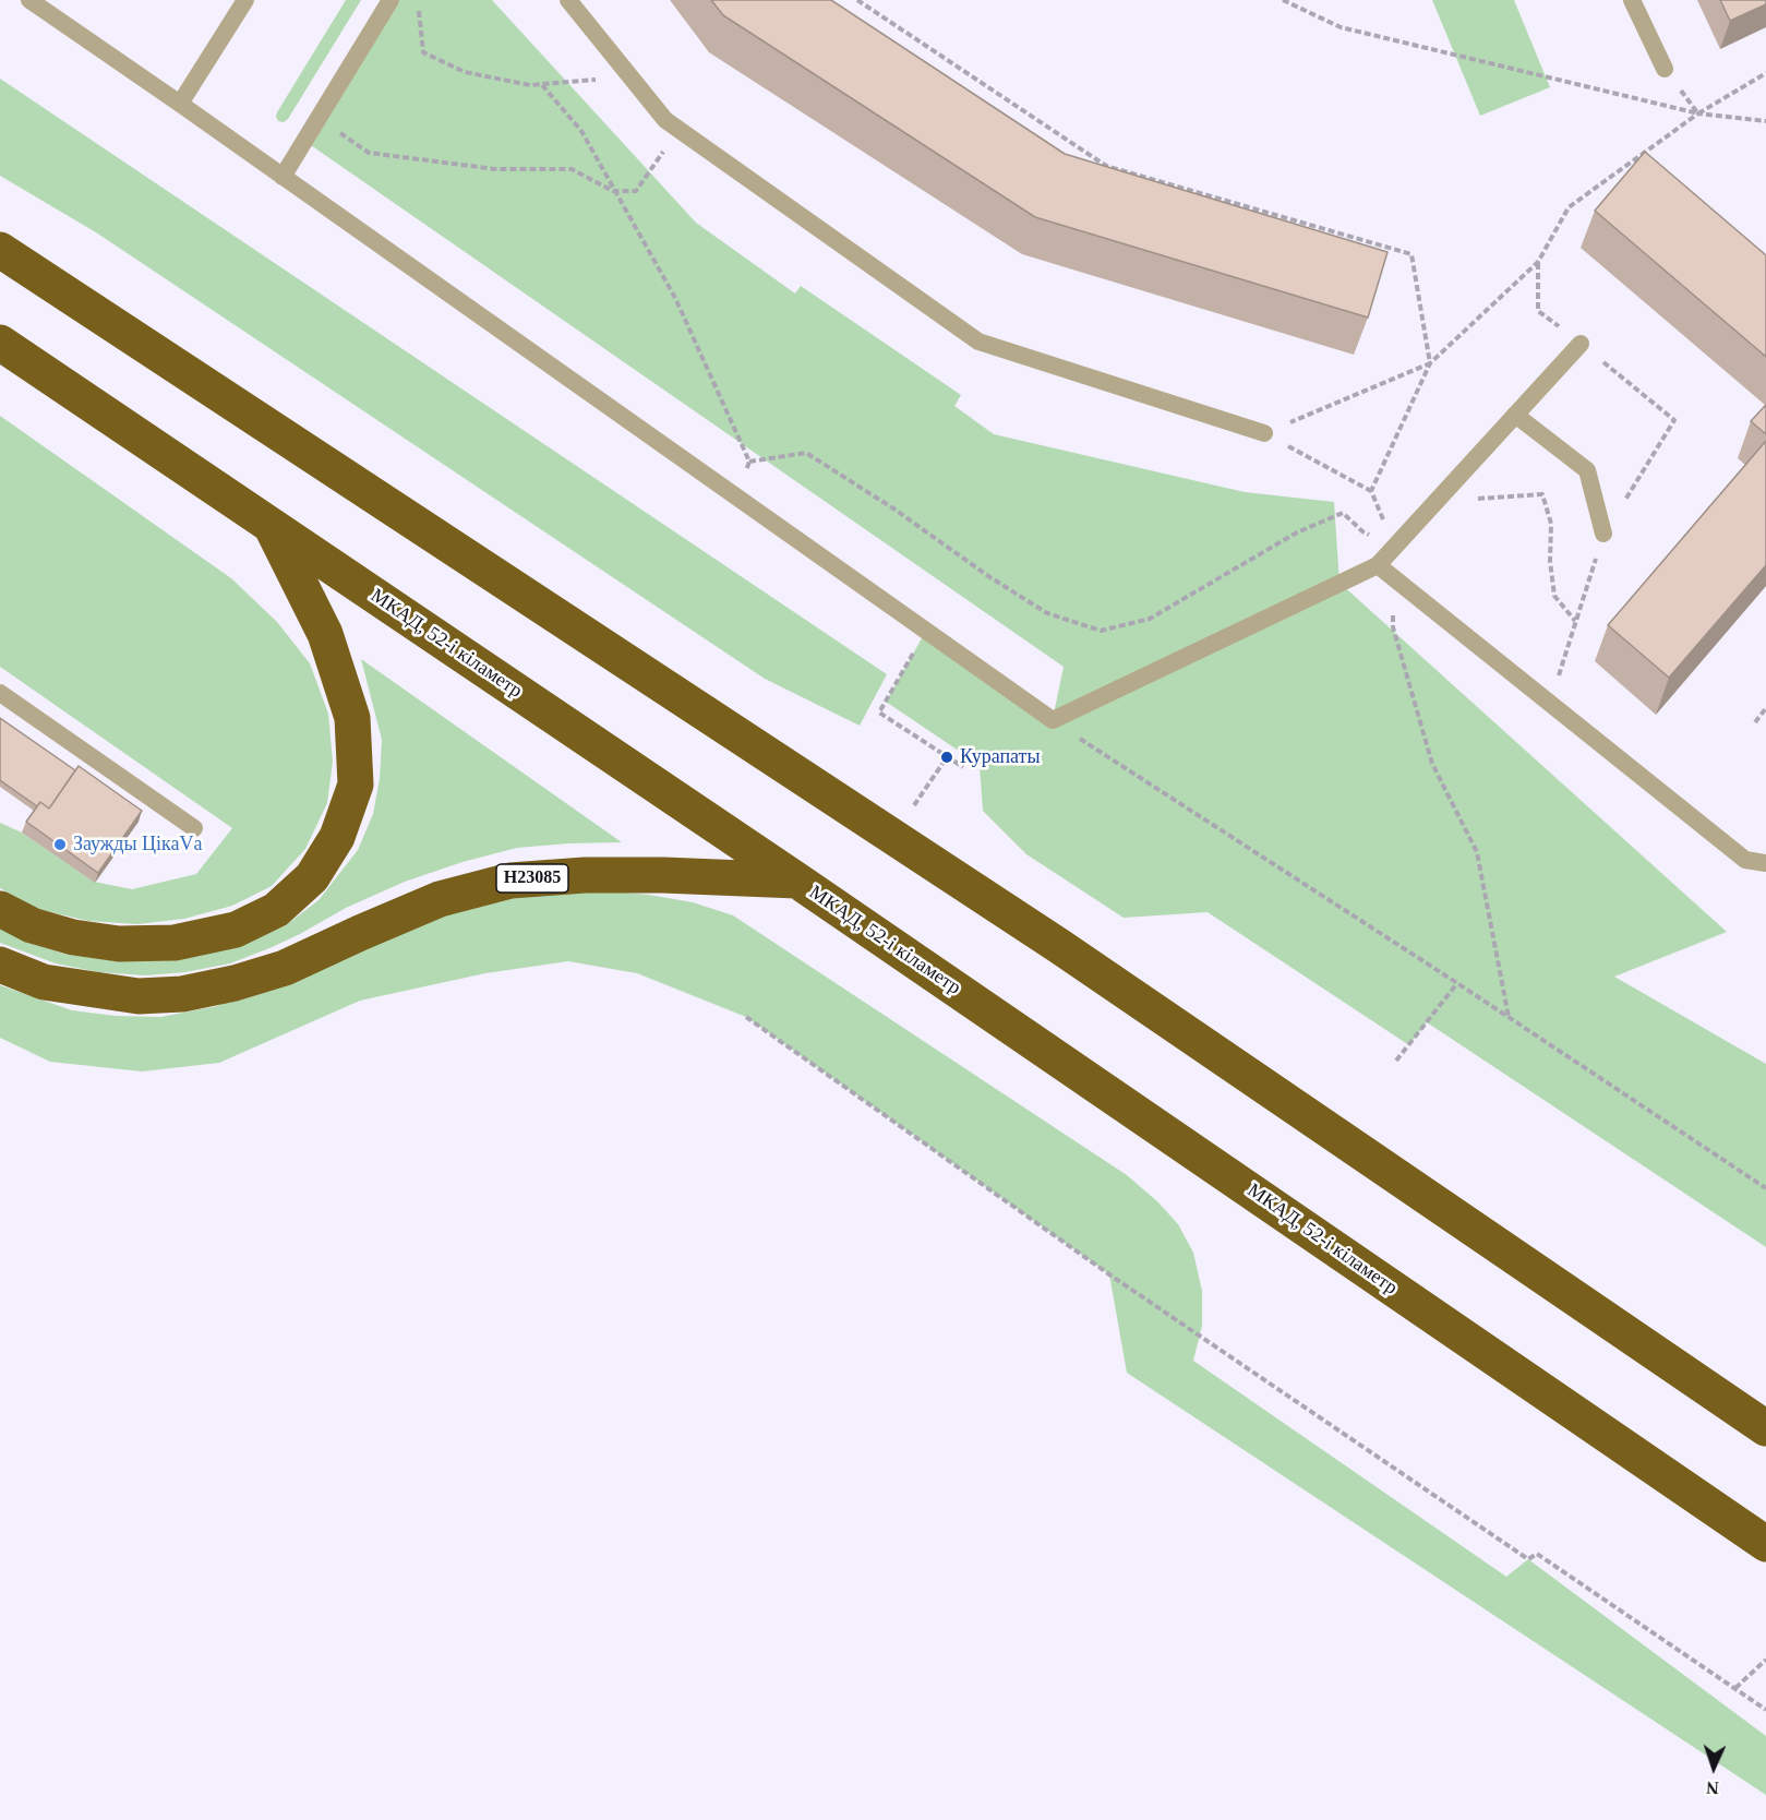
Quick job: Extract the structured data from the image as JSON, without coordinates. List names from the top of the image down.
{
  "streets": {
    "highway": ["МКАД, 52-і кіламетр", "Н23085"]
  },
  "crossings": [
    ["МКАД, 52-і кіламетр", "Н23085"]
  ],
  "places": ["Курапаты", "Заужды ЦікаVа"],
  "north": "bottom"
}
